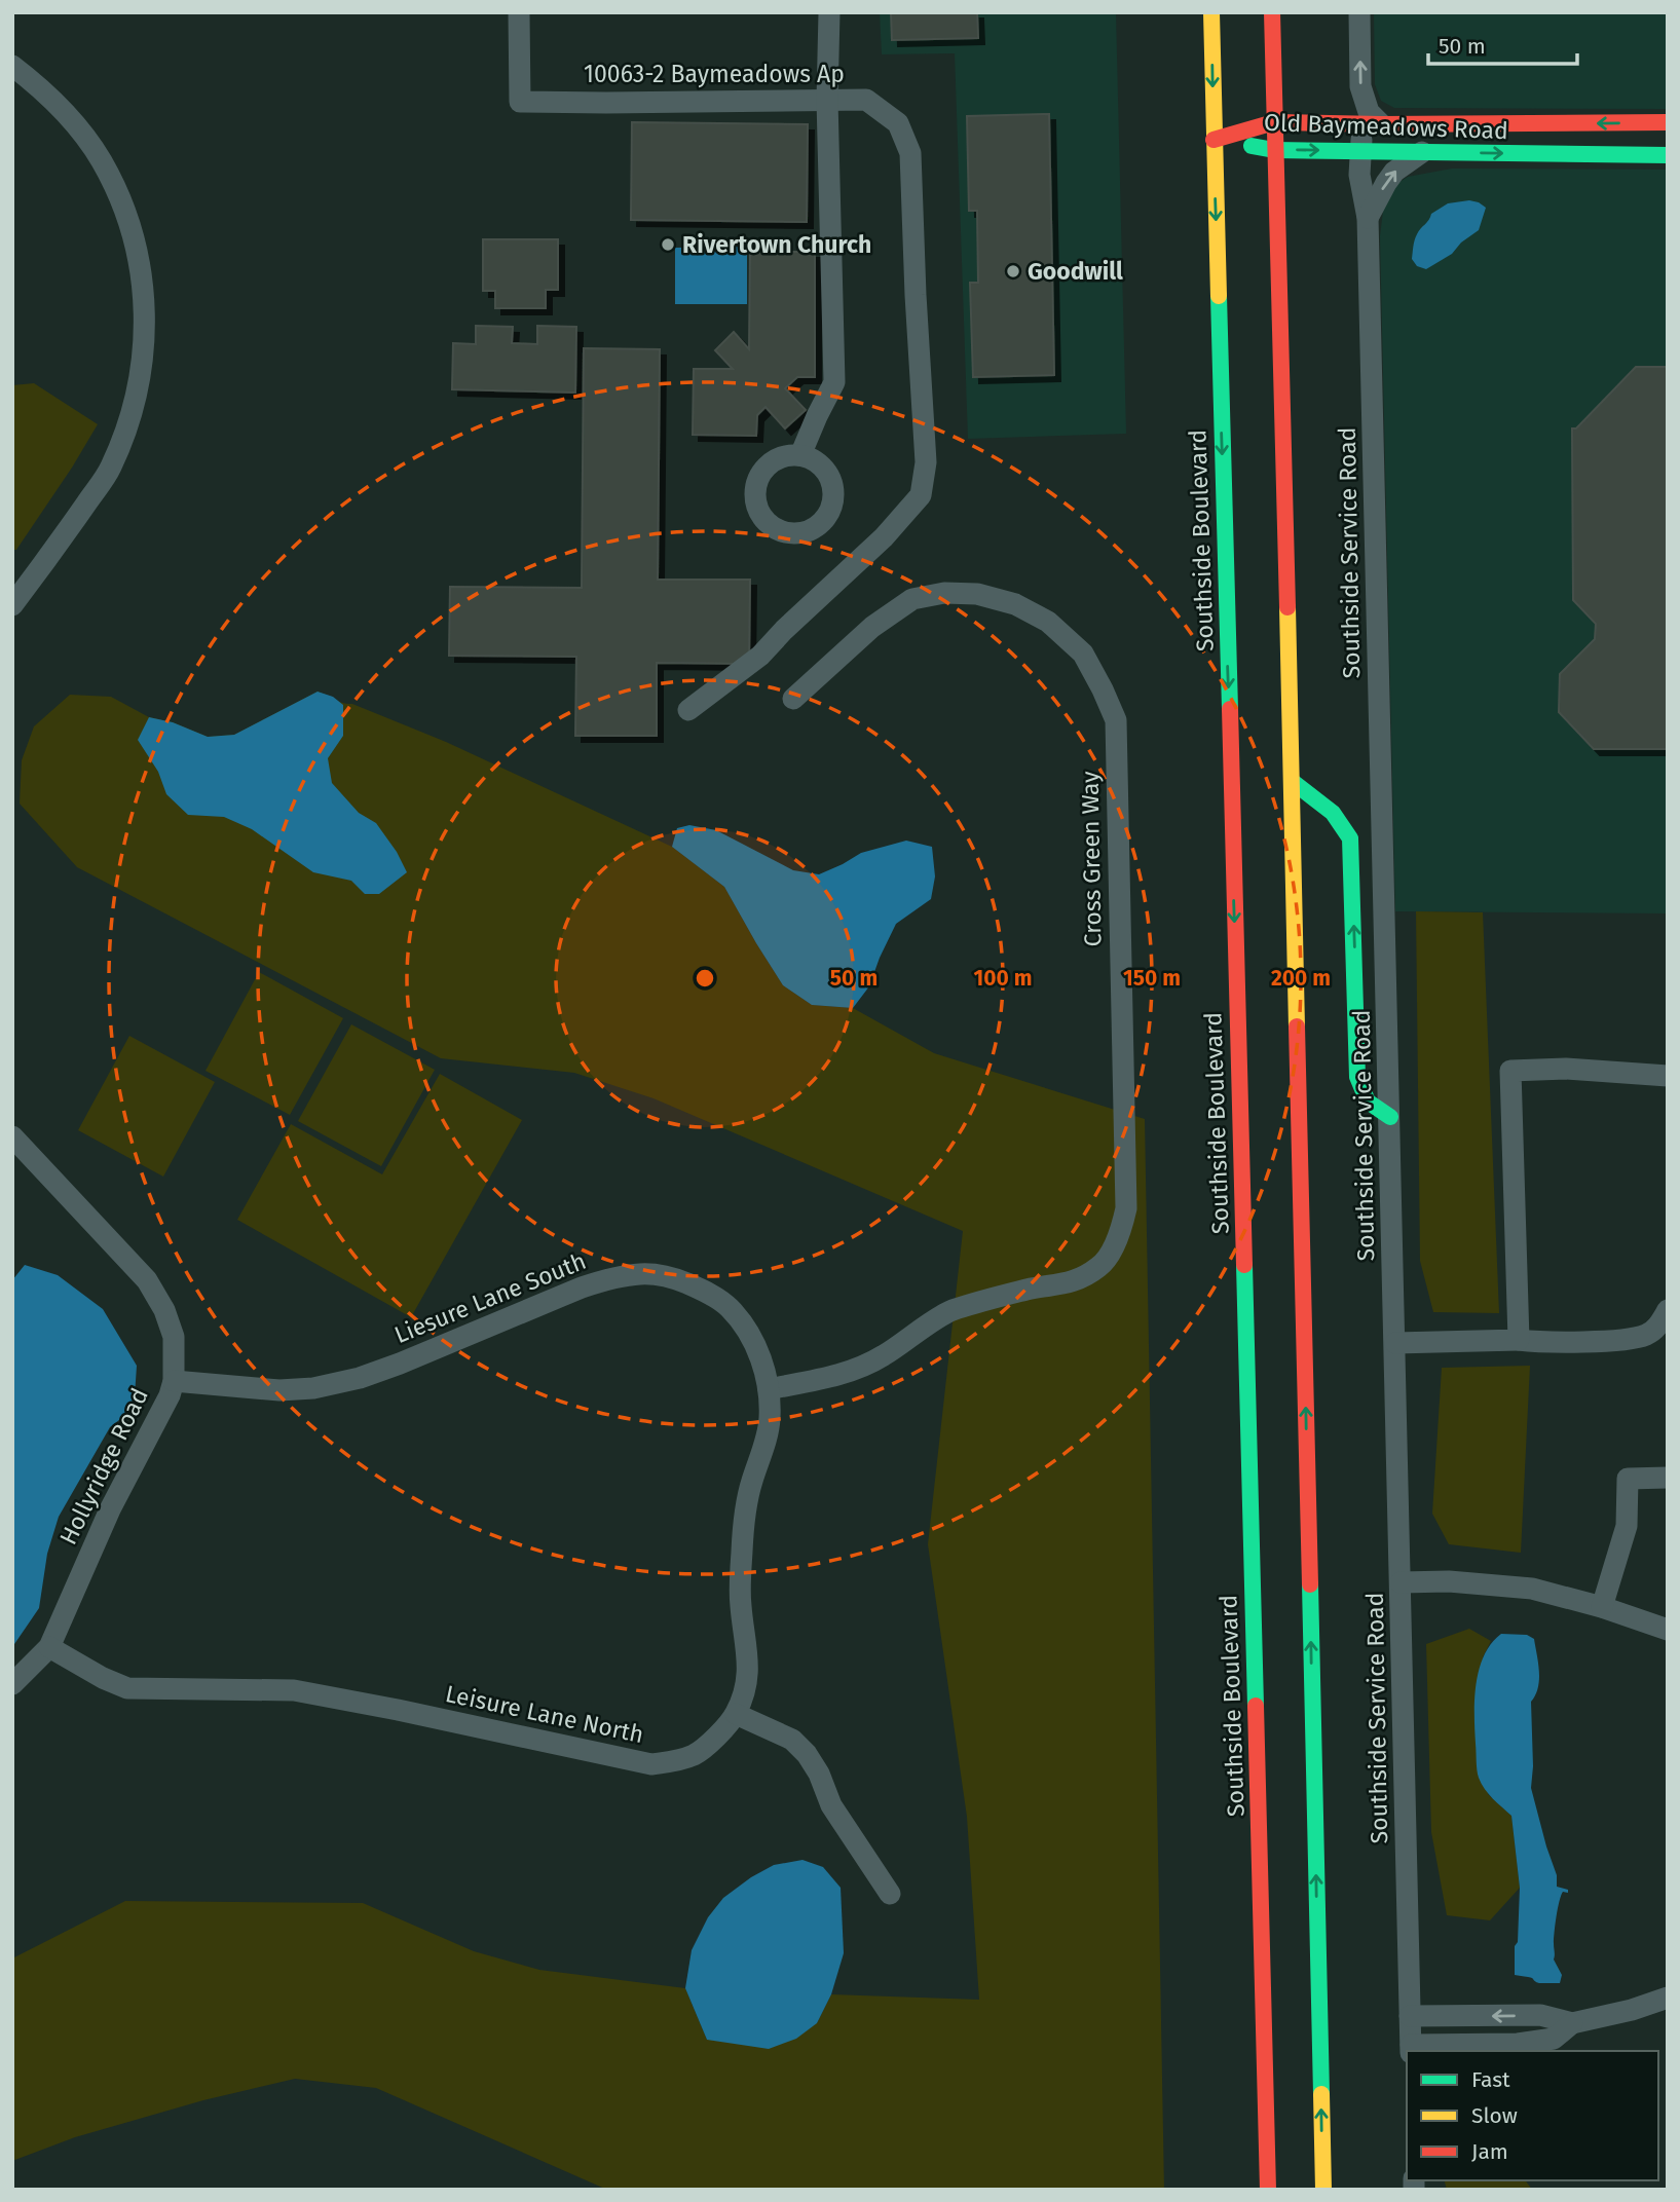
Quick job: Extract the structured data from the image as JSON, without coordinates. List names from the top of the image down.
{
  "streets": {
    "main road": ["Old Baymeadows Road", "Southside Boulevard"],
    "street": [
      "10063-2 Baymeadows Ap",
      "Southside Service Road",
      "Cross Green Way",
      "Liesure Lane South",
      "Hollyridge Road",
      "Leisure Lane North"
    ]
  },
  "crossings": [
    ["Old Baymeadows Road", "Southside Boulevard"],
    ["Old Baymeadows Road", "Southside Service Road"],
    ["Cross Green Way", "Liesure Lane South"],
    ["Cross Green Way", "Leisure Lane North"],
    ["Liesure Lane South", "Hollyridge Road"],
    ["Liesure Lane South", "Leisure Lane North"],
    ["Hollyridge Road", "Leisure Lane North"]
  ],
  "places": ["Rivertown Church", "Goodwill"],
  "legend": ["Fast", "Slow", "Jam"],
  "scale_bar": "50 m",
  "rings": [
    "50 m",
    "100 m",
    "150 m",
    "200 m"
  ]
}
